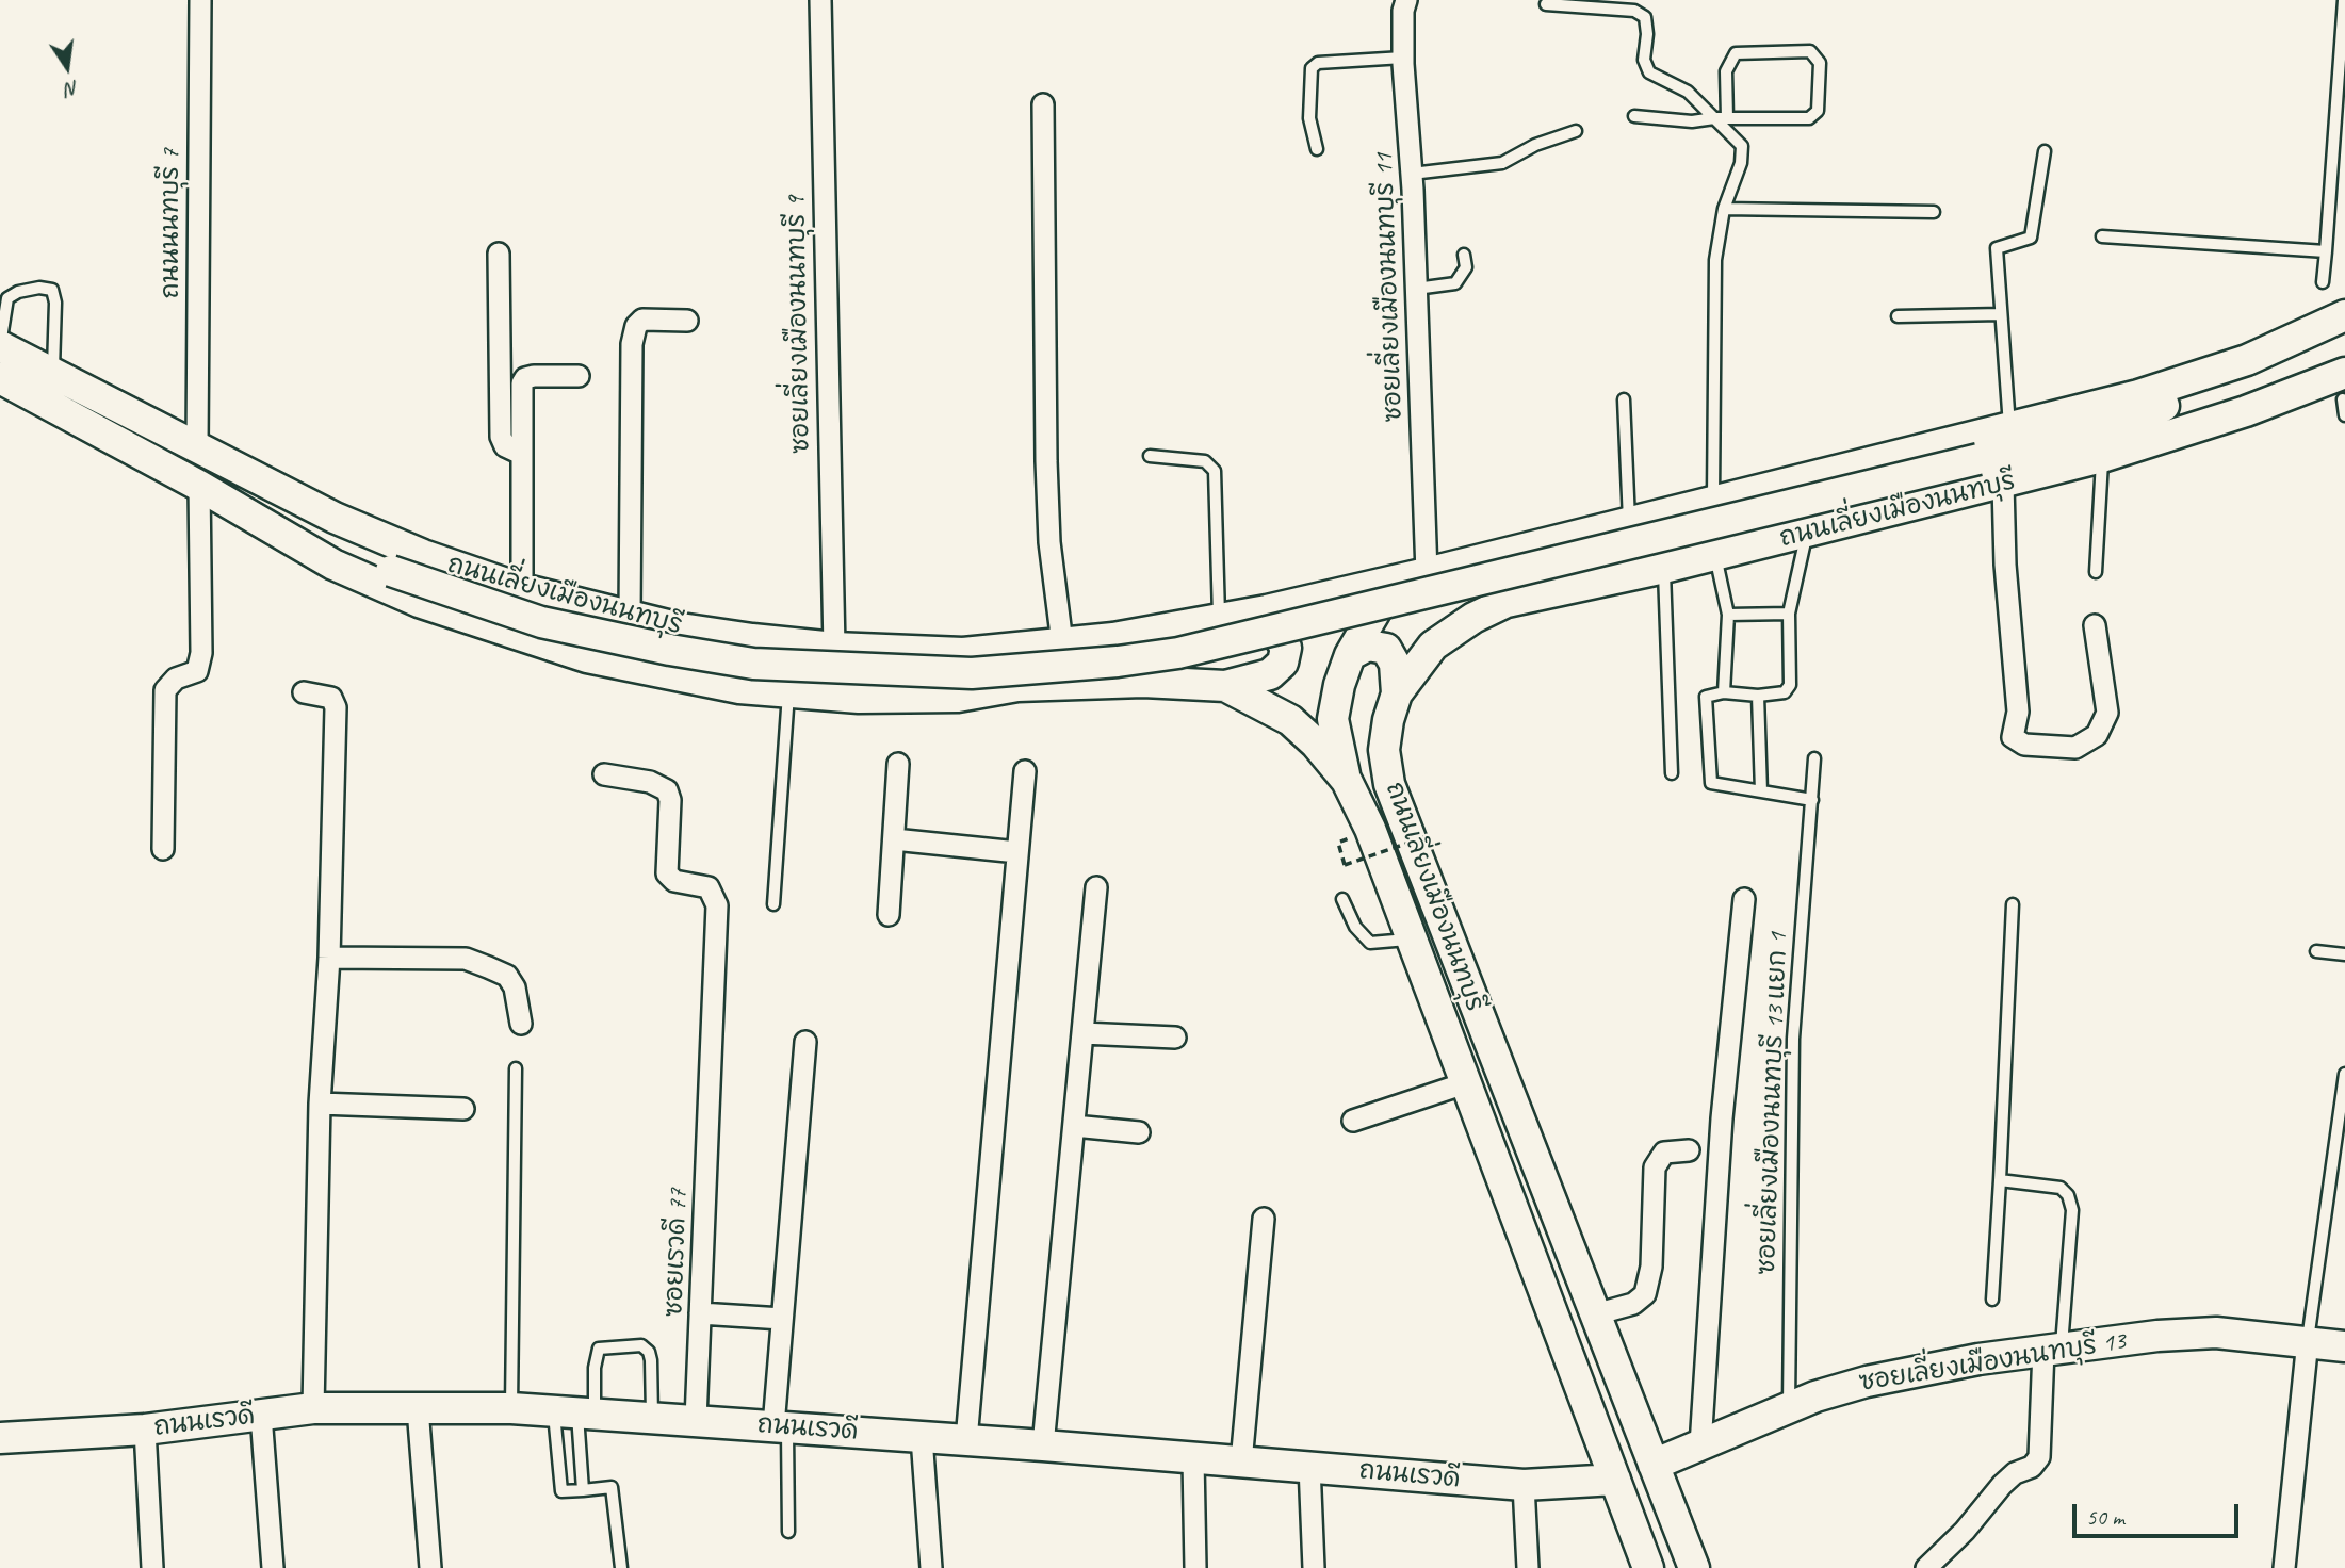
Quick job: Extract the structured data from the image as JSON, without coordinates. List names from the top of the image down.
{
  "streets": {
    "main road": ["ถนนเลี่ยงเมืองนนทบุรี", "ซอยเลี่ยงเมืองนนทบุรี 13", "ถนนเรวดี"],
    "street": [
      "ถนนนนทบุรี 7",
      "ซอยเลี่ยงเมืองนนทบุรี 11",
      "ซอยเลี่ยงเมืองนนทบุรี 9",
      "ซอยเรวดี 77"
    ],
    "lane": ["ซอยเลี่ยงเมืองนนทบุรี 13 แยก 1"]
  },
  "crossings": [
    ["ถนนนนทบุรี 7", "ถนนเลี่ยงเมืองนนทบุรี"],
    ["ซอยเลี่ยงเมืองนนทบุรี 11", "ถนนเลี่ยงเมืองนนทบุรี"],
    ["ซอยเลี่ยงเมืองนนทบุรี 9", "ถนนเลี่ยงเมืองนนทบุรี"],
    ["ถนนเลี่ยงเมืองนนทบุรี", "ซอยเลี่ยงเมืองนนทบุรี 13"],
    ["ถนนเลี่ยงเมืองนนทบุรี", "ถนนเรวดี"],
    ["ซอยเลี่ยงเมืองนนทบุรี 13 แยก 1", "ซอยเลี่ยงเมืองนนทบุรี 13"],
    ["ซอยเรวดี 77", "ถนนเรวดี"]
  ],
  "scale_bar": "50 m",
  "north": "bottom"
}
